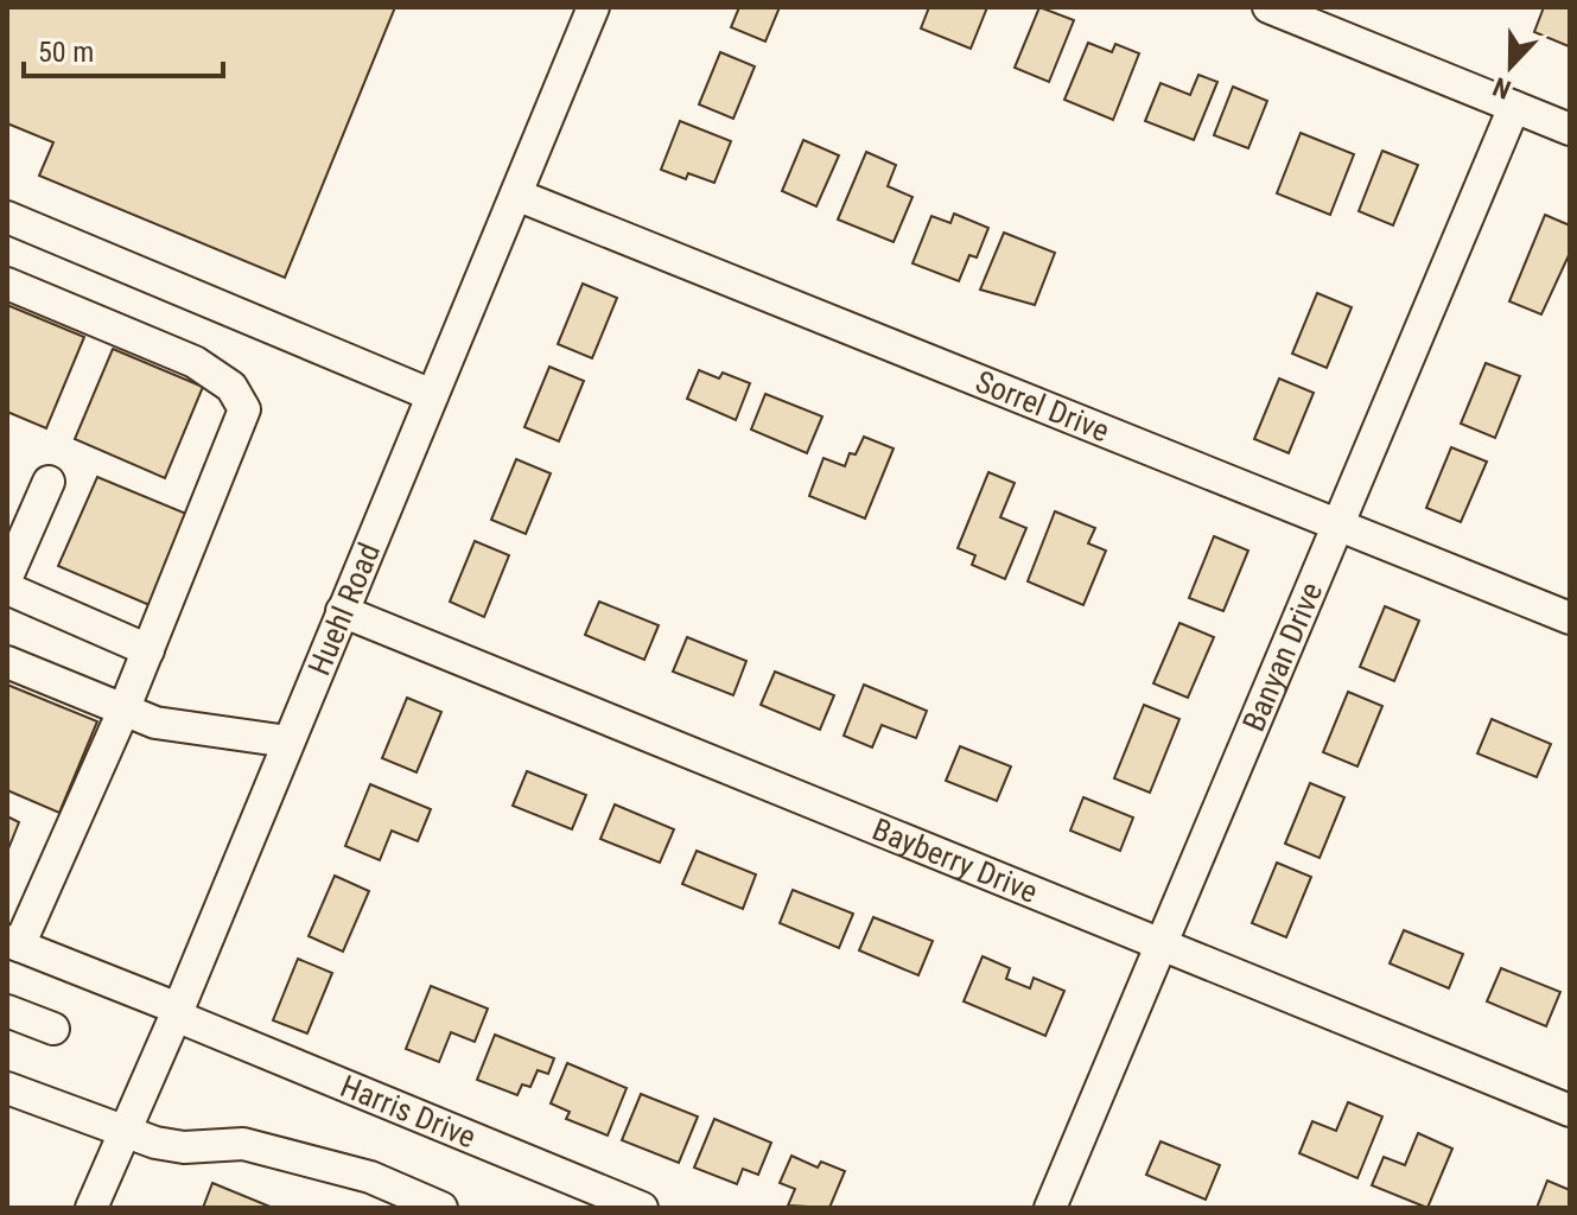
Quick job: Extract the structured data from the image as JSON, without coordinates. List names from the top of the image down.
{
  "streets": {
    "street": [
      "Sorrel Drive",
      "Huehl Road",
      "Banyan Drive",
      "Bayberry Drive",
      "Harris Drive"
    ]
  },
  "crossings": [
    ["Sorrel Drive", "Huehl Road"],
    ["Sorrel Drive", "Banyan Drive"],
    ["Huehl Road", "Bayberry Drive"],
    ["Huehl Road", "Harris Drive"],
    ["Banyan Drive", "Bayberry Drive"]
  ],
  "scale_bar": "50 m",
  "north": "bottom"
}
